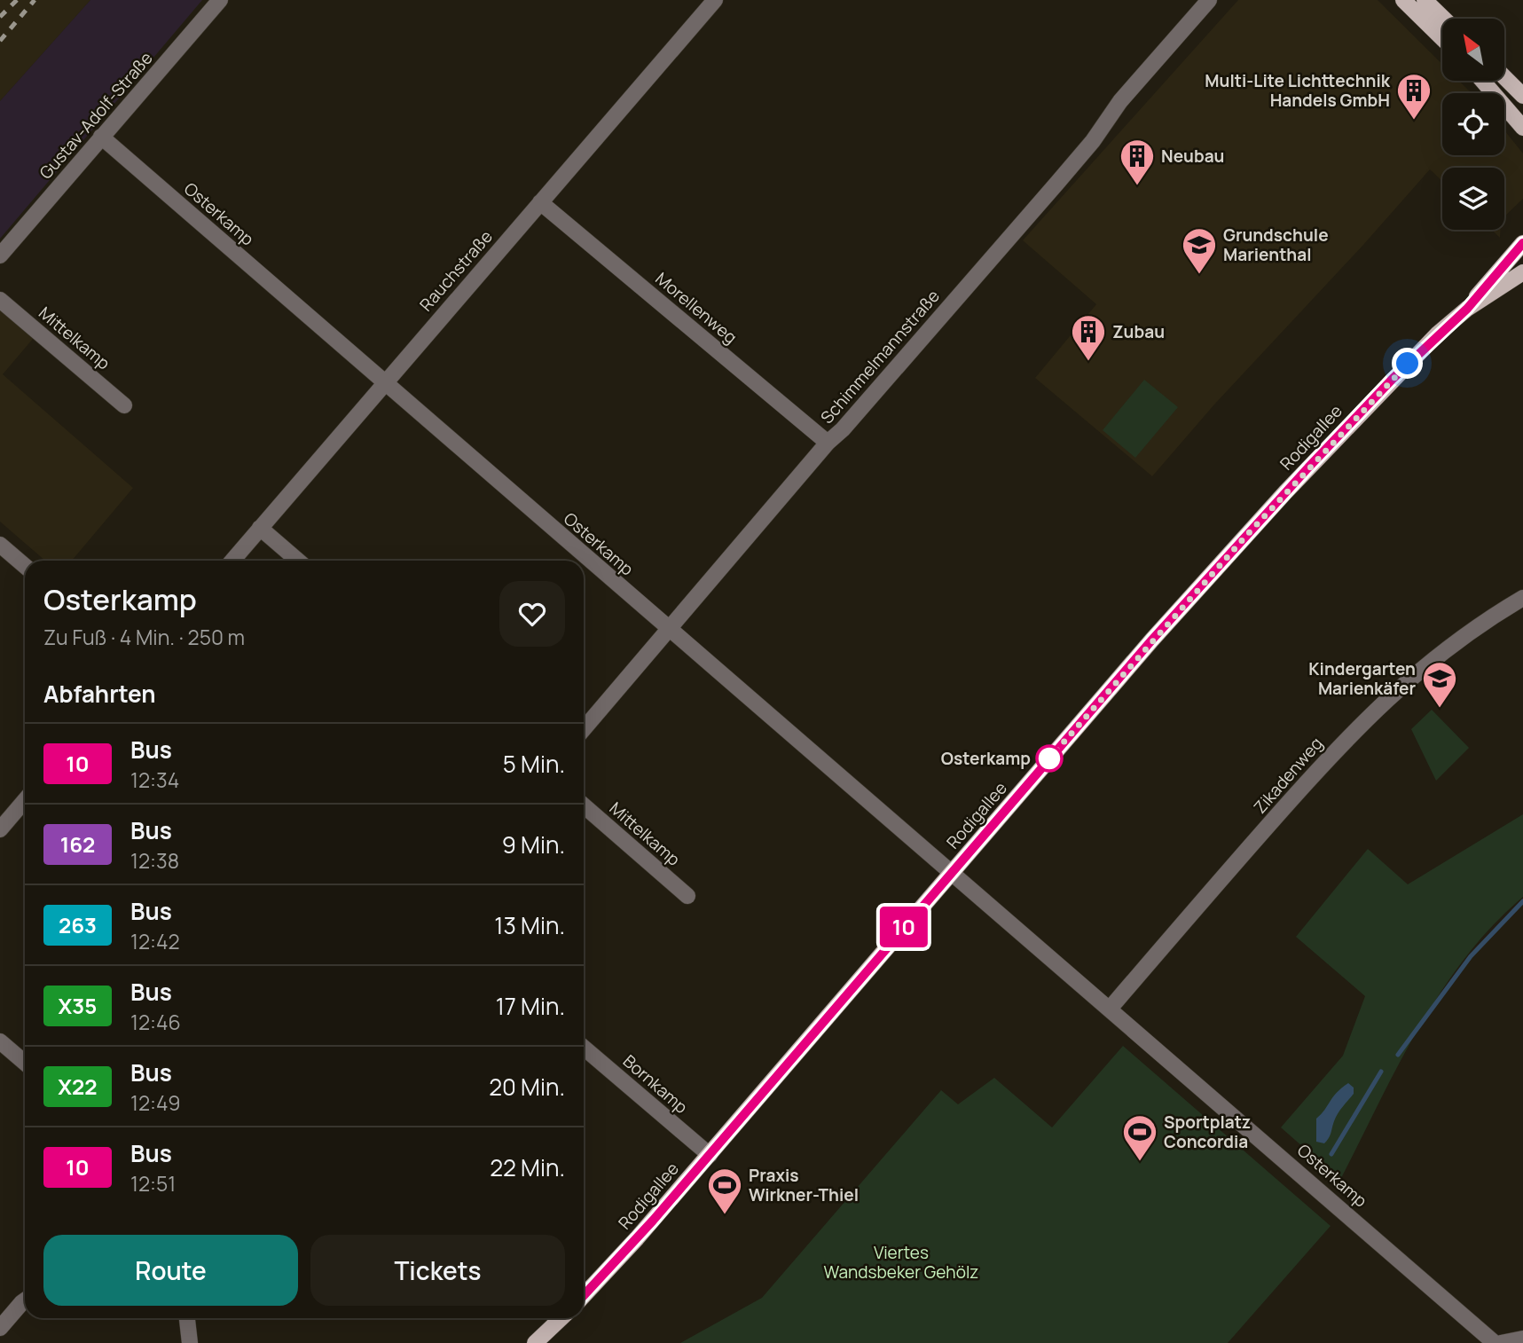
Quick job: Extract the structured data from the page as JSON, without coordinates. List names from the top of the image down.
{
  "streets": {
    "main road": ["Rodigallee"],
    "street": [
      "Gustav-Adolf-Straße",
      "Osterkamp",
      "Rauchstraße",
      "Morellenweg",
      "Mittelkamp",
      "Schimmelmannstraße",
      "Zikadenweg",
      "Bornkamp"
    ]
  },
  "crossings": [
    ["Gustav-Adolf-Straße", "Osterkamp"],
    ["Osterkamp", "Rauchstraße"],
    ["Osterkamp", "Schimmelmannstraße"],
    ["Osterkamp", "Rodigallee"],
    ["Osterkamp", "Zikadenweg"],
    ["Rauchstraße", "Morellenweg"],
    ["Morellenweg", "Schimmelmannstraße"],
    ["Rodigallee", "Bornkamp"]
  ],
  "parks": ["Viertes Wandsbeker Gehölz"],
  "places": {
    "building": ["Multi-Lite Lichttechnik Handels GmbH", "Neubau", "Zubau"],
    "school or university": ["Grundschule Marienthal", "Kindergarten Marienkäfer"],
    "other": ["Osterkamp"],
    "sports": ["Sportplatz Concordia", "Praxis Wirkner-Thiel"]
  },
  "lines": ["bus line 10"],
  "north": "top left",
  "page": {
    "on_map": "10",
    "heading": [
      ["Osterkamp", "Zu Fuß · 4 Min. · 250 m"],
      "Abfahrten"
    ],
    "list": [
      {
        "mark": "10",
        "name": "Bus",
        "note": "12:34",
        "value": "5 Min."
      },
      {
        "mark": "162",
        "name": "Bus",
        "note": "12:38",
        "value": "9 Min."
      },
      {
        "mark": "263",
        "name": "Bus",
        "note": "12:42",
        "value": "13 Min."
      },
      {
        "mark": "X35",
        "name": "Bus",
        "note": "12:46",
        "value": "17 Min."
      },
      {
        "mark": "X22",
        "name": "Bus",
        "note": "12:49",
        "value": "20 Min."
      },
      {
        "mark": "10",
        "name": "Bus",
        "note": "12:51",
        "value": "22 Min."
      }
    ],
    "buttons": ["Route", "Tickets"]
  }
}
